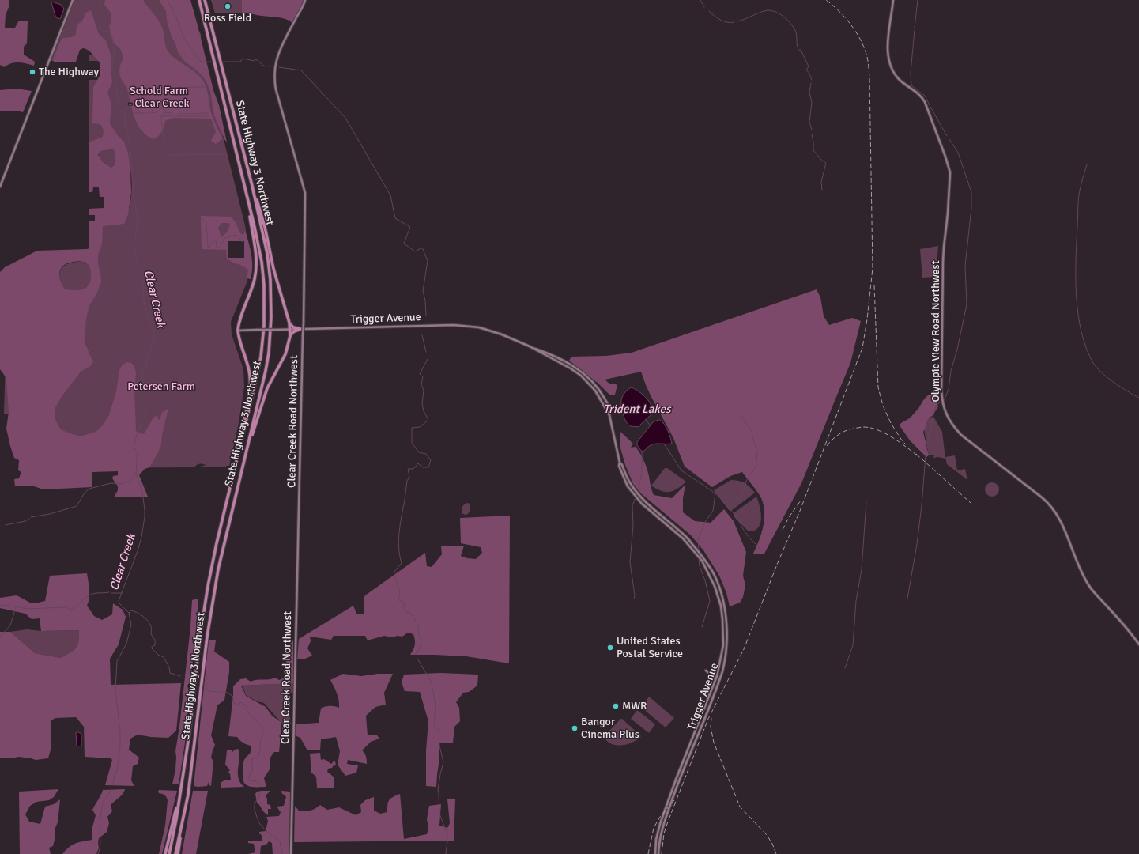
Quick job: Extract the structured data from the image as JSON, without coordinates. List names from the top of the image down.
{
  "streets": {
    "highway": ["State Highway 3 Northwest"],
    "main road": ["Trigger Avenue", "Olympic View Road Northwest", "Clear Creek Road Northwest"]
  },
  "water": ["Clear Creek", "Trident Lakes"],
  "parks": ["Schold Farm - Clear Creek", "Petersen Farm"],
  "places": [
    "Ross Field",
    "The Highway",
    "United States Postal Service",
    "MWR",
    "Bangor Cinema Plus"
  ]
}
